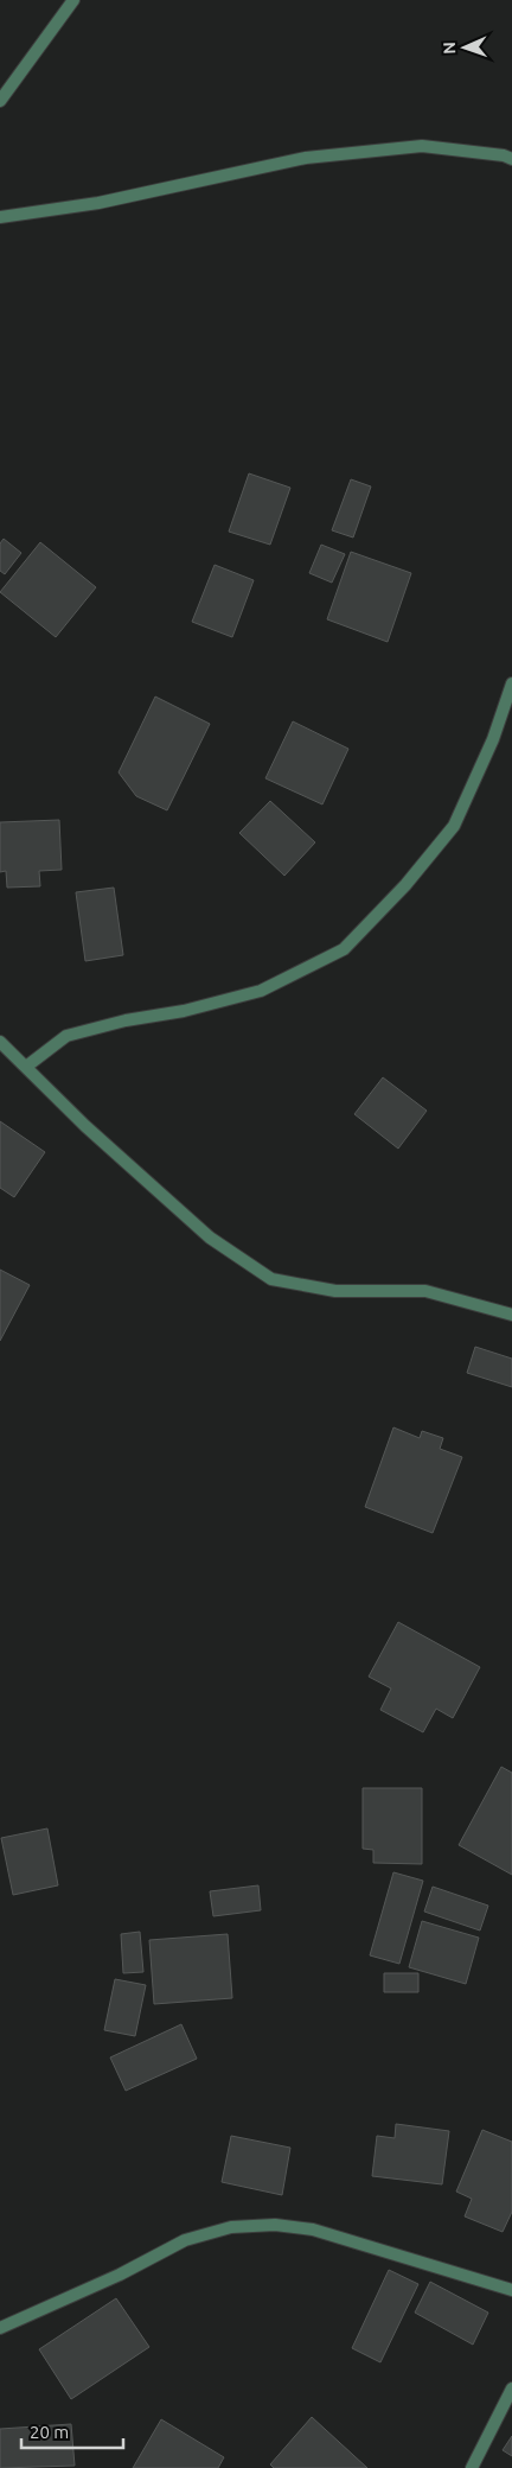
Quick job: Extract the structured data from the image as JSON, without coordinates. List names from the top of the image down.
{
  "scale_bar": "20 m",
  "north": "left"
}
